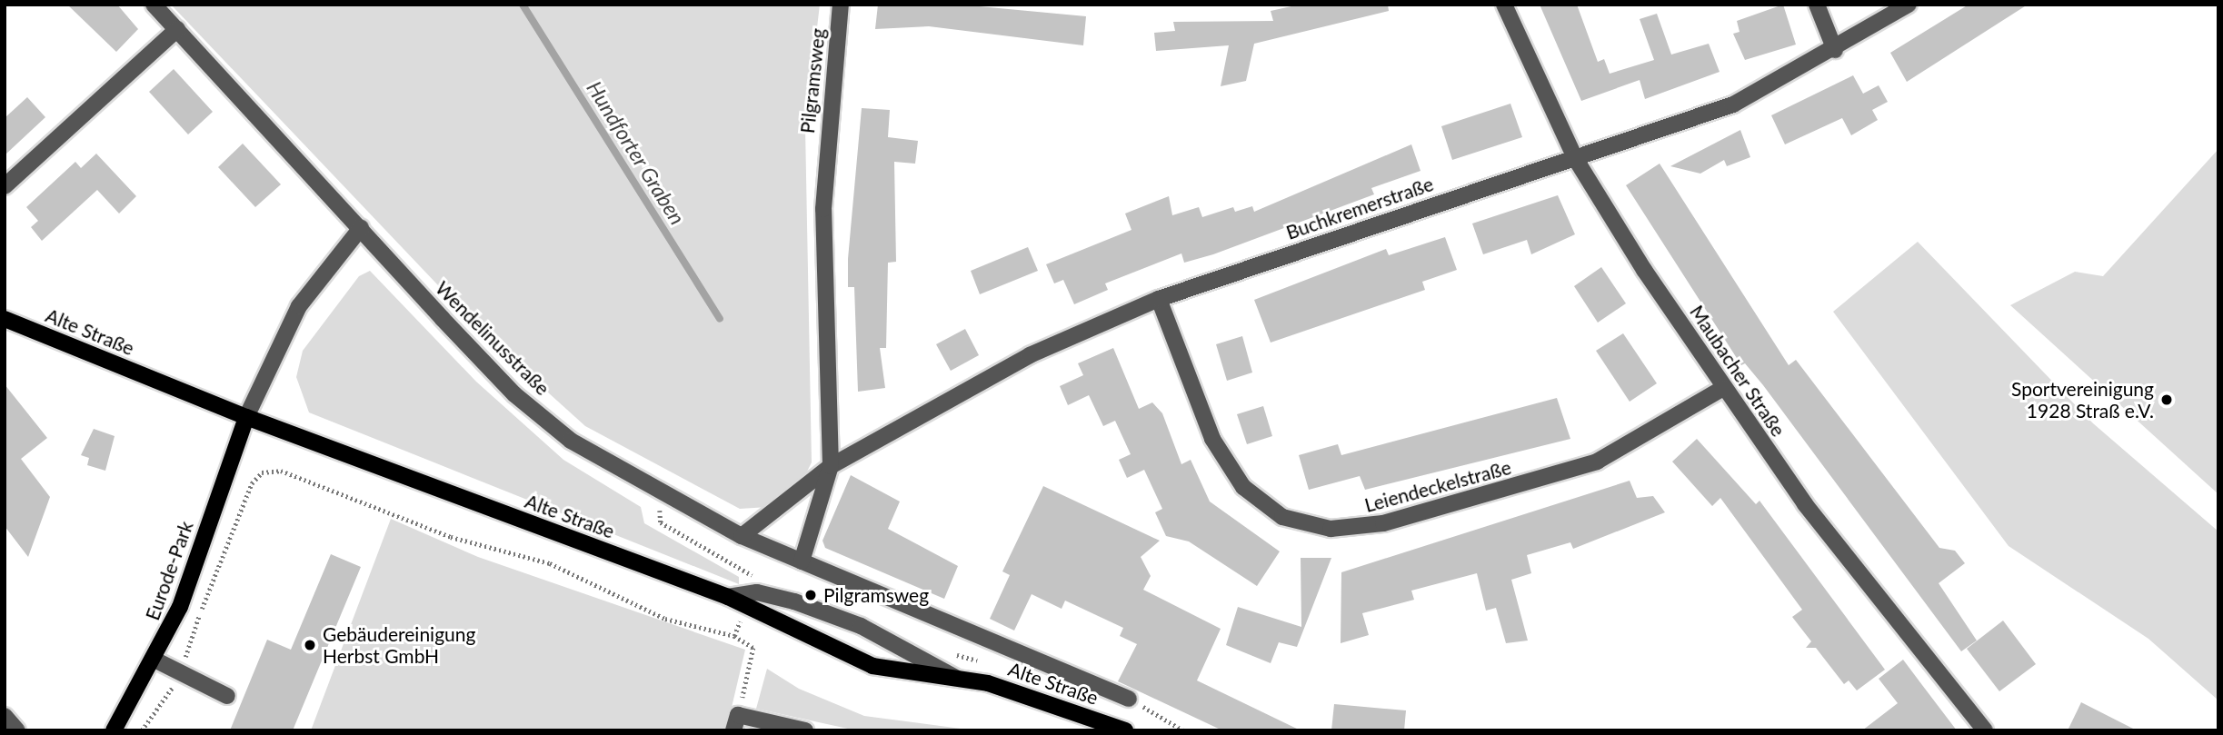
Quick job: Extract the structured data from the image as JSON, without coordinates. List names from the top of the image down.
{
  "streets": {
    "main road": ["Alte Straße", "Eurode-Park"],
    "street": [
      "Pilgramsweg",
      "Buchkremerstraße",
      "Wendelinusstraße",
      "Maubacher Straße",
      "Leiendeckelstraße"
    ]
  },
  "crossings": [
    ["Pilgramsweg", "Buchkremerstraße"],
    ["Pilgramsweg", "Alte Straße"],
    ["Buchkremerstraße", "Maubacher Straße"],
    ["Buchkremerstraße", "Leiendeckelstraße"],
    ["Alte Straße", "Wendelinusstraße"],
    ["Alte Straße", "Eurode-Park"],
    ["Maubacher Straße", "Leiendeckelstraße"]
  ],
  "water": ["Hundforter Graben"],
  "places": ["Sportvereinigung 1928 Straß e.V.", "Pilgramsweg", "Gebäudereinigung Herbst GmbH"]
}
